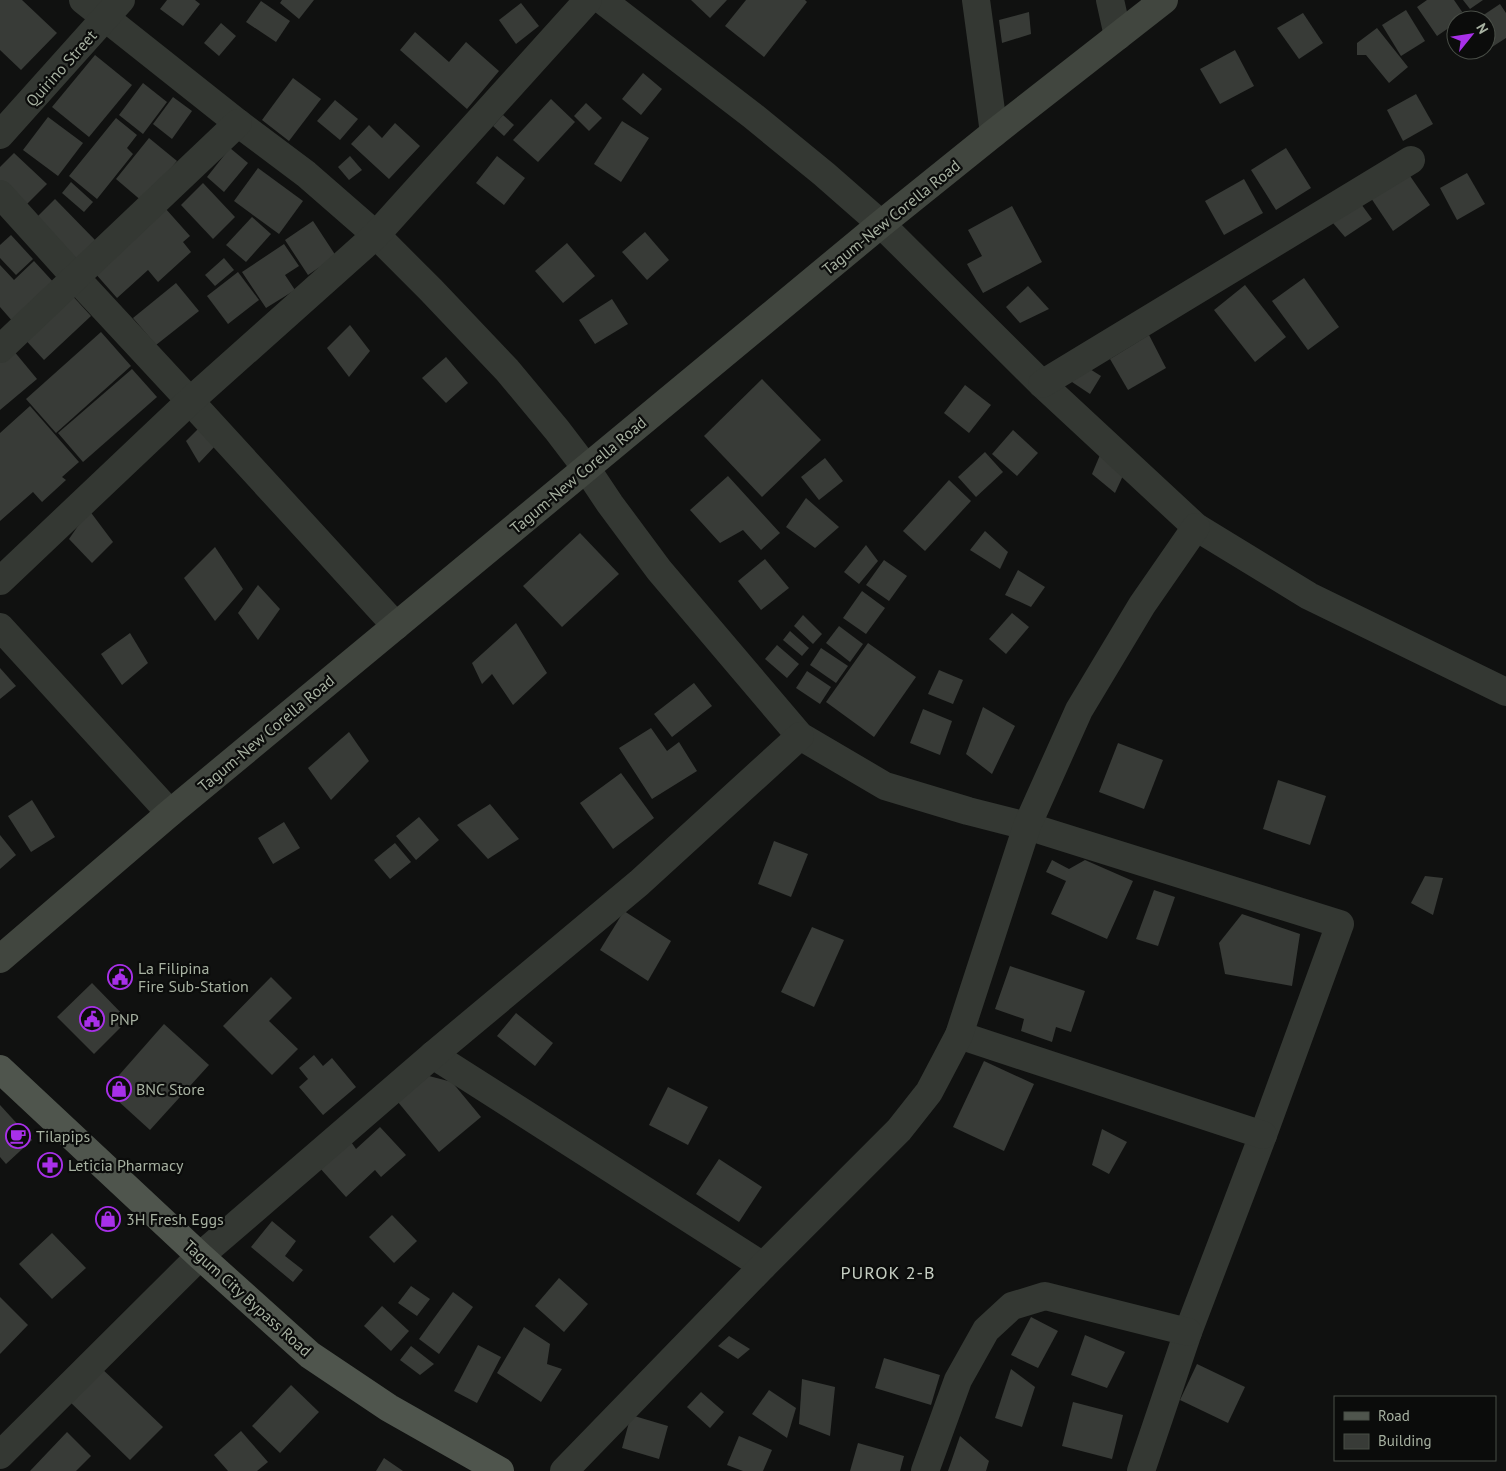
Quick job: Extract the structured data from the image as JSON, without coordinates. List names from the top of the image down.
{
  "streets": {
    "main road": ["Tagum-New Corella Road", "Tagum City Bypass Road"],
    "street": ["Quirino Street"]
  },
  "districts": ["PUROK 2-B"],
  "places": {
    "public building": ["La Filipina Fire Sub-Station", "PNP"],
    "shop": ["BNC Store", "3H Fresh Eggs"],
    "cafe": ["Tilapips"],
    "pharmacy": ["Leticia Pharmacy"]
  },
  "legend": ["Road", "Building"],
  "north": "top right"
}
